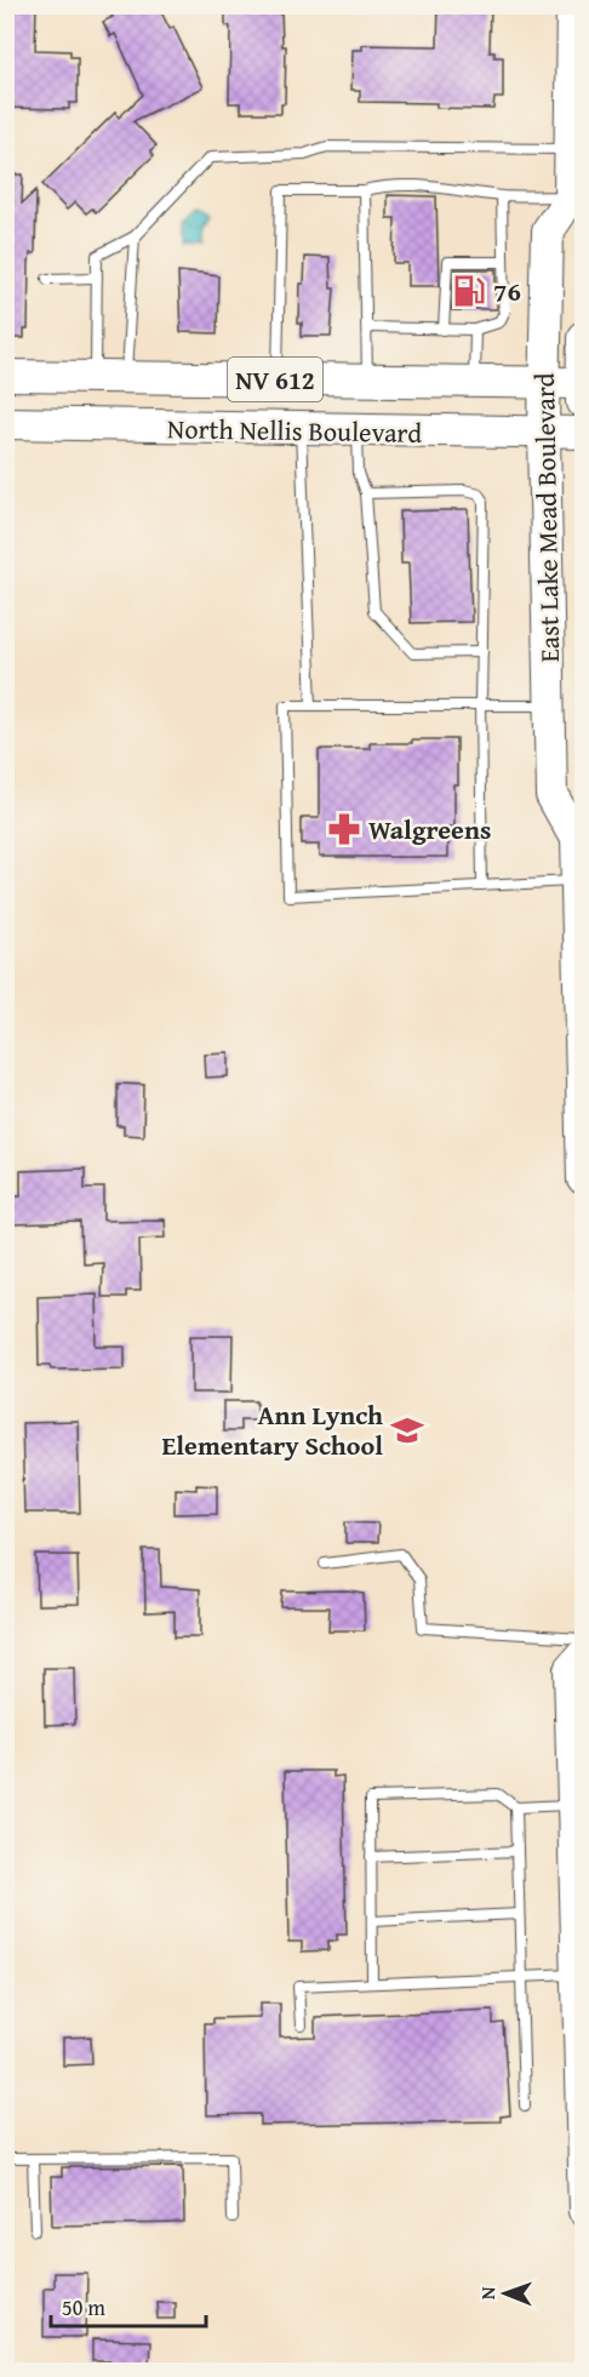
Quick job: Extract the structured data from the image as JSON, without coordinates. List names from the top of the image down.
{
  "streets": {
    "main road": ["NV 612", "North Nellis Boulevard", "East Lake Mead Boulevard"]
  },
  "crossings": [
    ["North Nellis Boulevard", "East Lake Mead Boulevard"]
  ],
  "places": {
    "fuel station": ["76"],
    "pharmacy": ["Walgreens"],
    "school or university": ["Ann Lynch Elementary School"]
  },
  "scale_bar": "50 m",
  "north": "left"
}
